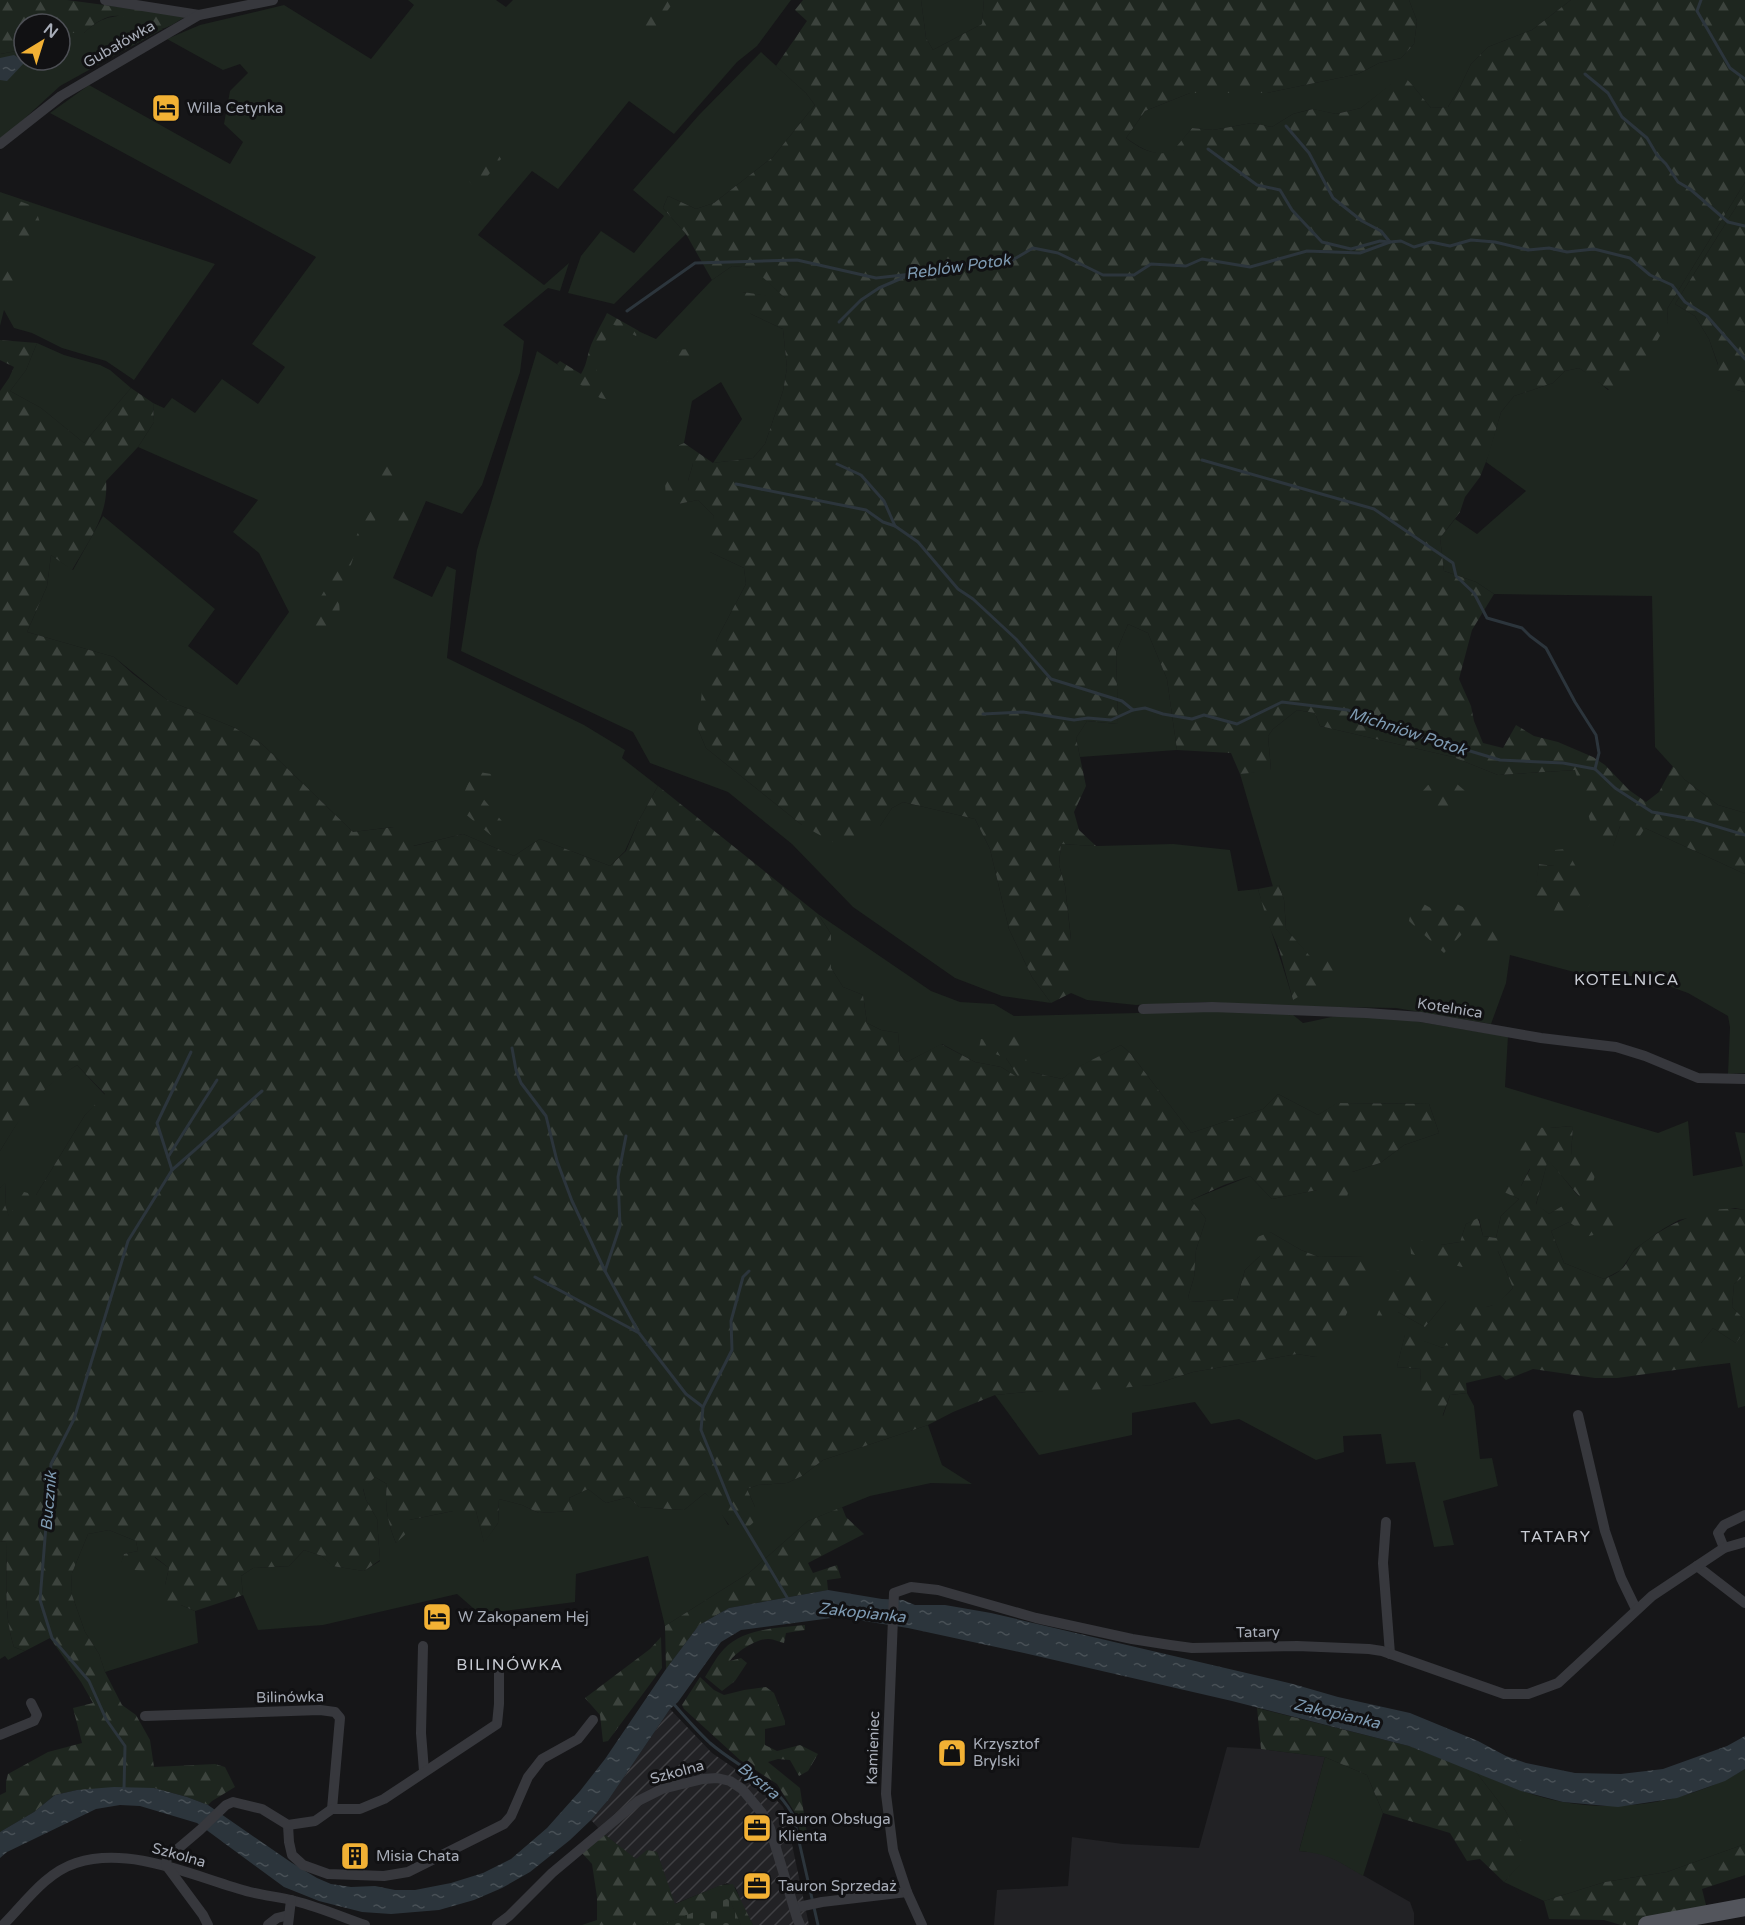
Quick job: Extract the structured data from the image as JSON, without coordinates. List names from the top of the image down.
{
  "streets": {
    "street": [
      "Gubałówka",
      "Kotelnica",
      "Tatary",
      "Bilinówka",
      "Kamieniec",
      "Szkolna"
    ]
  },
  "crossings": [
    ["Tatary", "Kamieniec"]
  ],
  "districts": ["KOTELNICA", "TATARY", "BILINÓWKA"],
  "water": [
    "Reblów Potok",
    "Michniów Potok",
    "Bucznik",
    "Zakopianka",
    "Bystra"
  ],
  "places": {
    "hotel": ["Willa Cetynka", "W Zakopanem Hej"],
    "shop": ["Krzysztof Brylski"],
    "office": ["Tauron Obsługa Klienta", "Tauron Sprzedaż"],
    "building": ["Misia Chata"]
  },
  "north": "top right"
}
